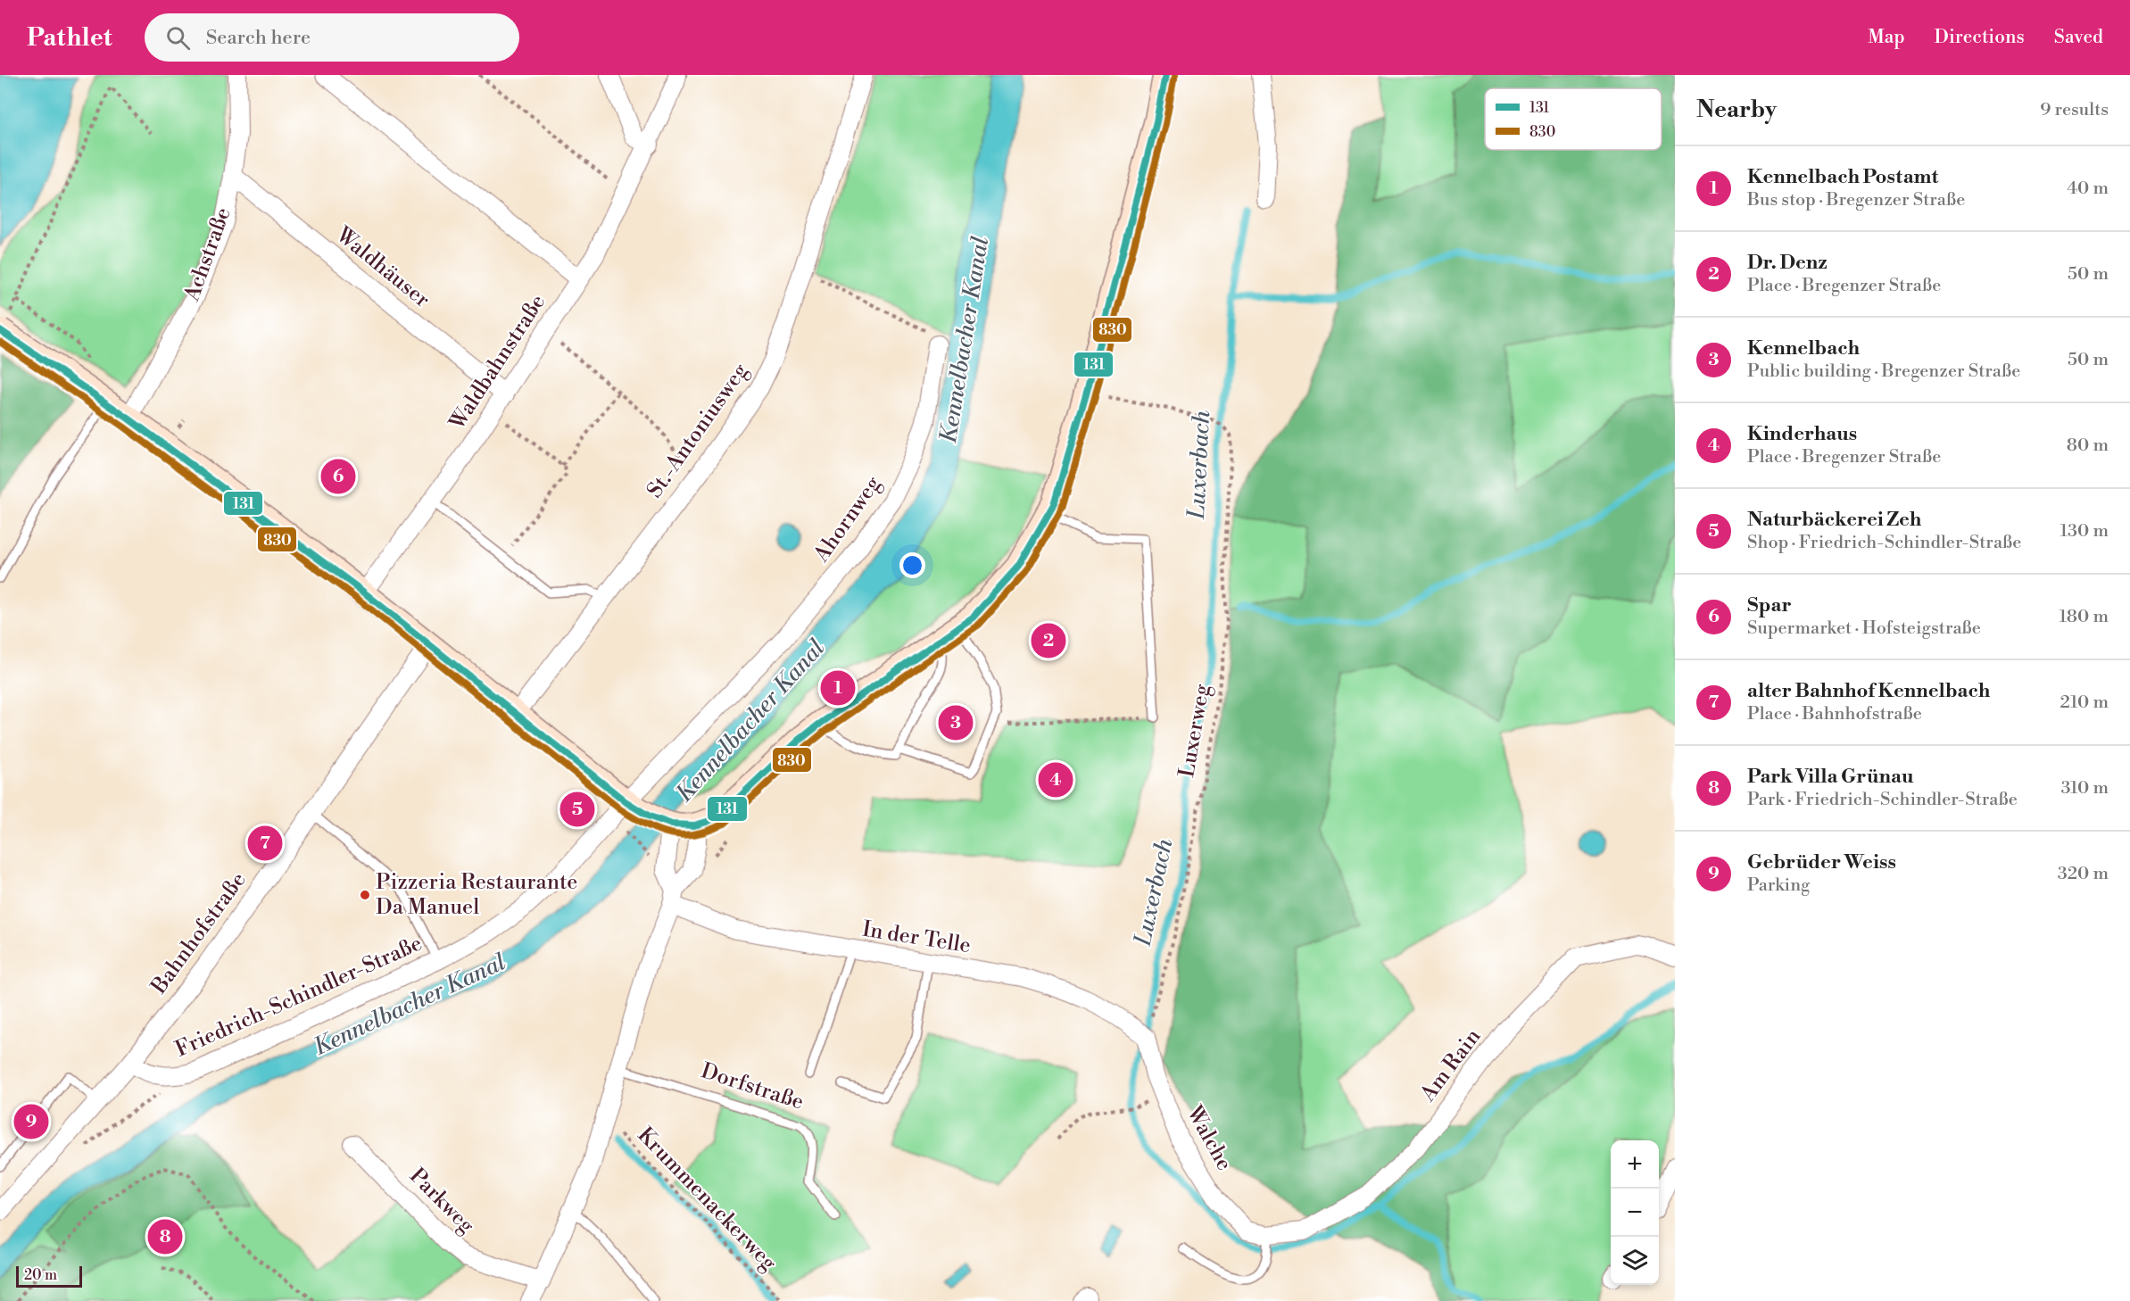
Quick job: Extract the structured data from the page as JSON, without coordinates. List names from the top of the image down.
{
  "streets": {
    "street": [
      "Achstraße",
      "Waldhäuser",
      "Waldbahnstraße",
      "St.-Antoniusweg",
      "Ahornweg",
      "Bahnhofstraße",
      "In der Telle",
      "Friedrich-Schindler-Straße",
      "Am Rain",
      "Walche",
      "Parkweg"
    ],
    "lane": ["Dorfstraße"],
    "path": ["Luxerweg", "Krummenackerweg"]
  },
  "crossings": [
    ["Achstraße", "Waldhäuser"],
    ["Waldhäuser", "Waldbahnstraße"],
    ["Ahornweg", "Friedrich-Schindler-Straße"],
    ["Luxerweg", "In der Telle"],
    ["Luxerweg", "Walche"],
    ["Bahnhofstraße", "Friedrich-Schindler-Straße"],
    ["In der Telle", "Walche"],
    ["Am Rain", "Walche"]
  ],
  "water": ["Kennelbacher Kanal", "Luxerbach"],
  "places": ["Pizzeria Restaurante Da Manuel"],
  "lines": ["transit line 131", "transit line 830"],
  "legend": ["131", "830"],
  "scale_bar": "20 m",
  "page": {
    "header": "Pathlet",
    "search": "Search here",
    "nav": ["Map", "Directions", "Saved"],
    "heading": ["Nearby", "9 results"],
    "list": [
      {
        "mark": "1",
        "name": "Kennelbach Postamt",
        "note": "Bus stop · Bregenzer Straße",
        "value": "40 m"
      },
      {
        "mark": "2",
        "name": "Dr. Denz",
        "note": "Place · Bregenzer Straße",
        "value": "50 m"
      },
      {
        "mark": "3",
        "name": "Kennelbach",
        "note": "Public building · Bregenzer Straße",
        "value": "50 m"
      },
      {
        "mark": "4",
        "name": "Kinderhaus",
        "note": "Place · Bregenzer Straße",
        "value": "80 m"
      },
      {
        "mark": "5",
        "name": "Naturbäckerei Zeh",
        "note": "Shop · Friedrich-Schindler-Straße",
        "value": "130 m"
      },
      {
        "mark": "6",
        "name": "Spar",
        "note": "Supermarket · Hofsteigstraße",
        "value": "180 m"
      },
      {
        "mark": "7",
        "name": "alter Bahnhof Kennelbach",
        "note": "Place · Bahnhofstraße",
        "value": "210 m"
      },
      {
        "mark": "8",
        "name": "Park Villa Grünau",
        "note": "Park · Friedrich-Schindler-Straße",
        "value": "310 m"
      },
      {
        "mark": "9",
        "name": "Gebrüder Weiss",
        "note": "Parking",
        "value": "320 m"
      }
    ],
    "pins": [
      "6",
      "2",
      "1",
      "3",
      "4",
      "5",
      "7",
      "9",
      "8"
    ],
    "map_buttons": ["+", "−"],
    "scale": "20 m"
  }
}
